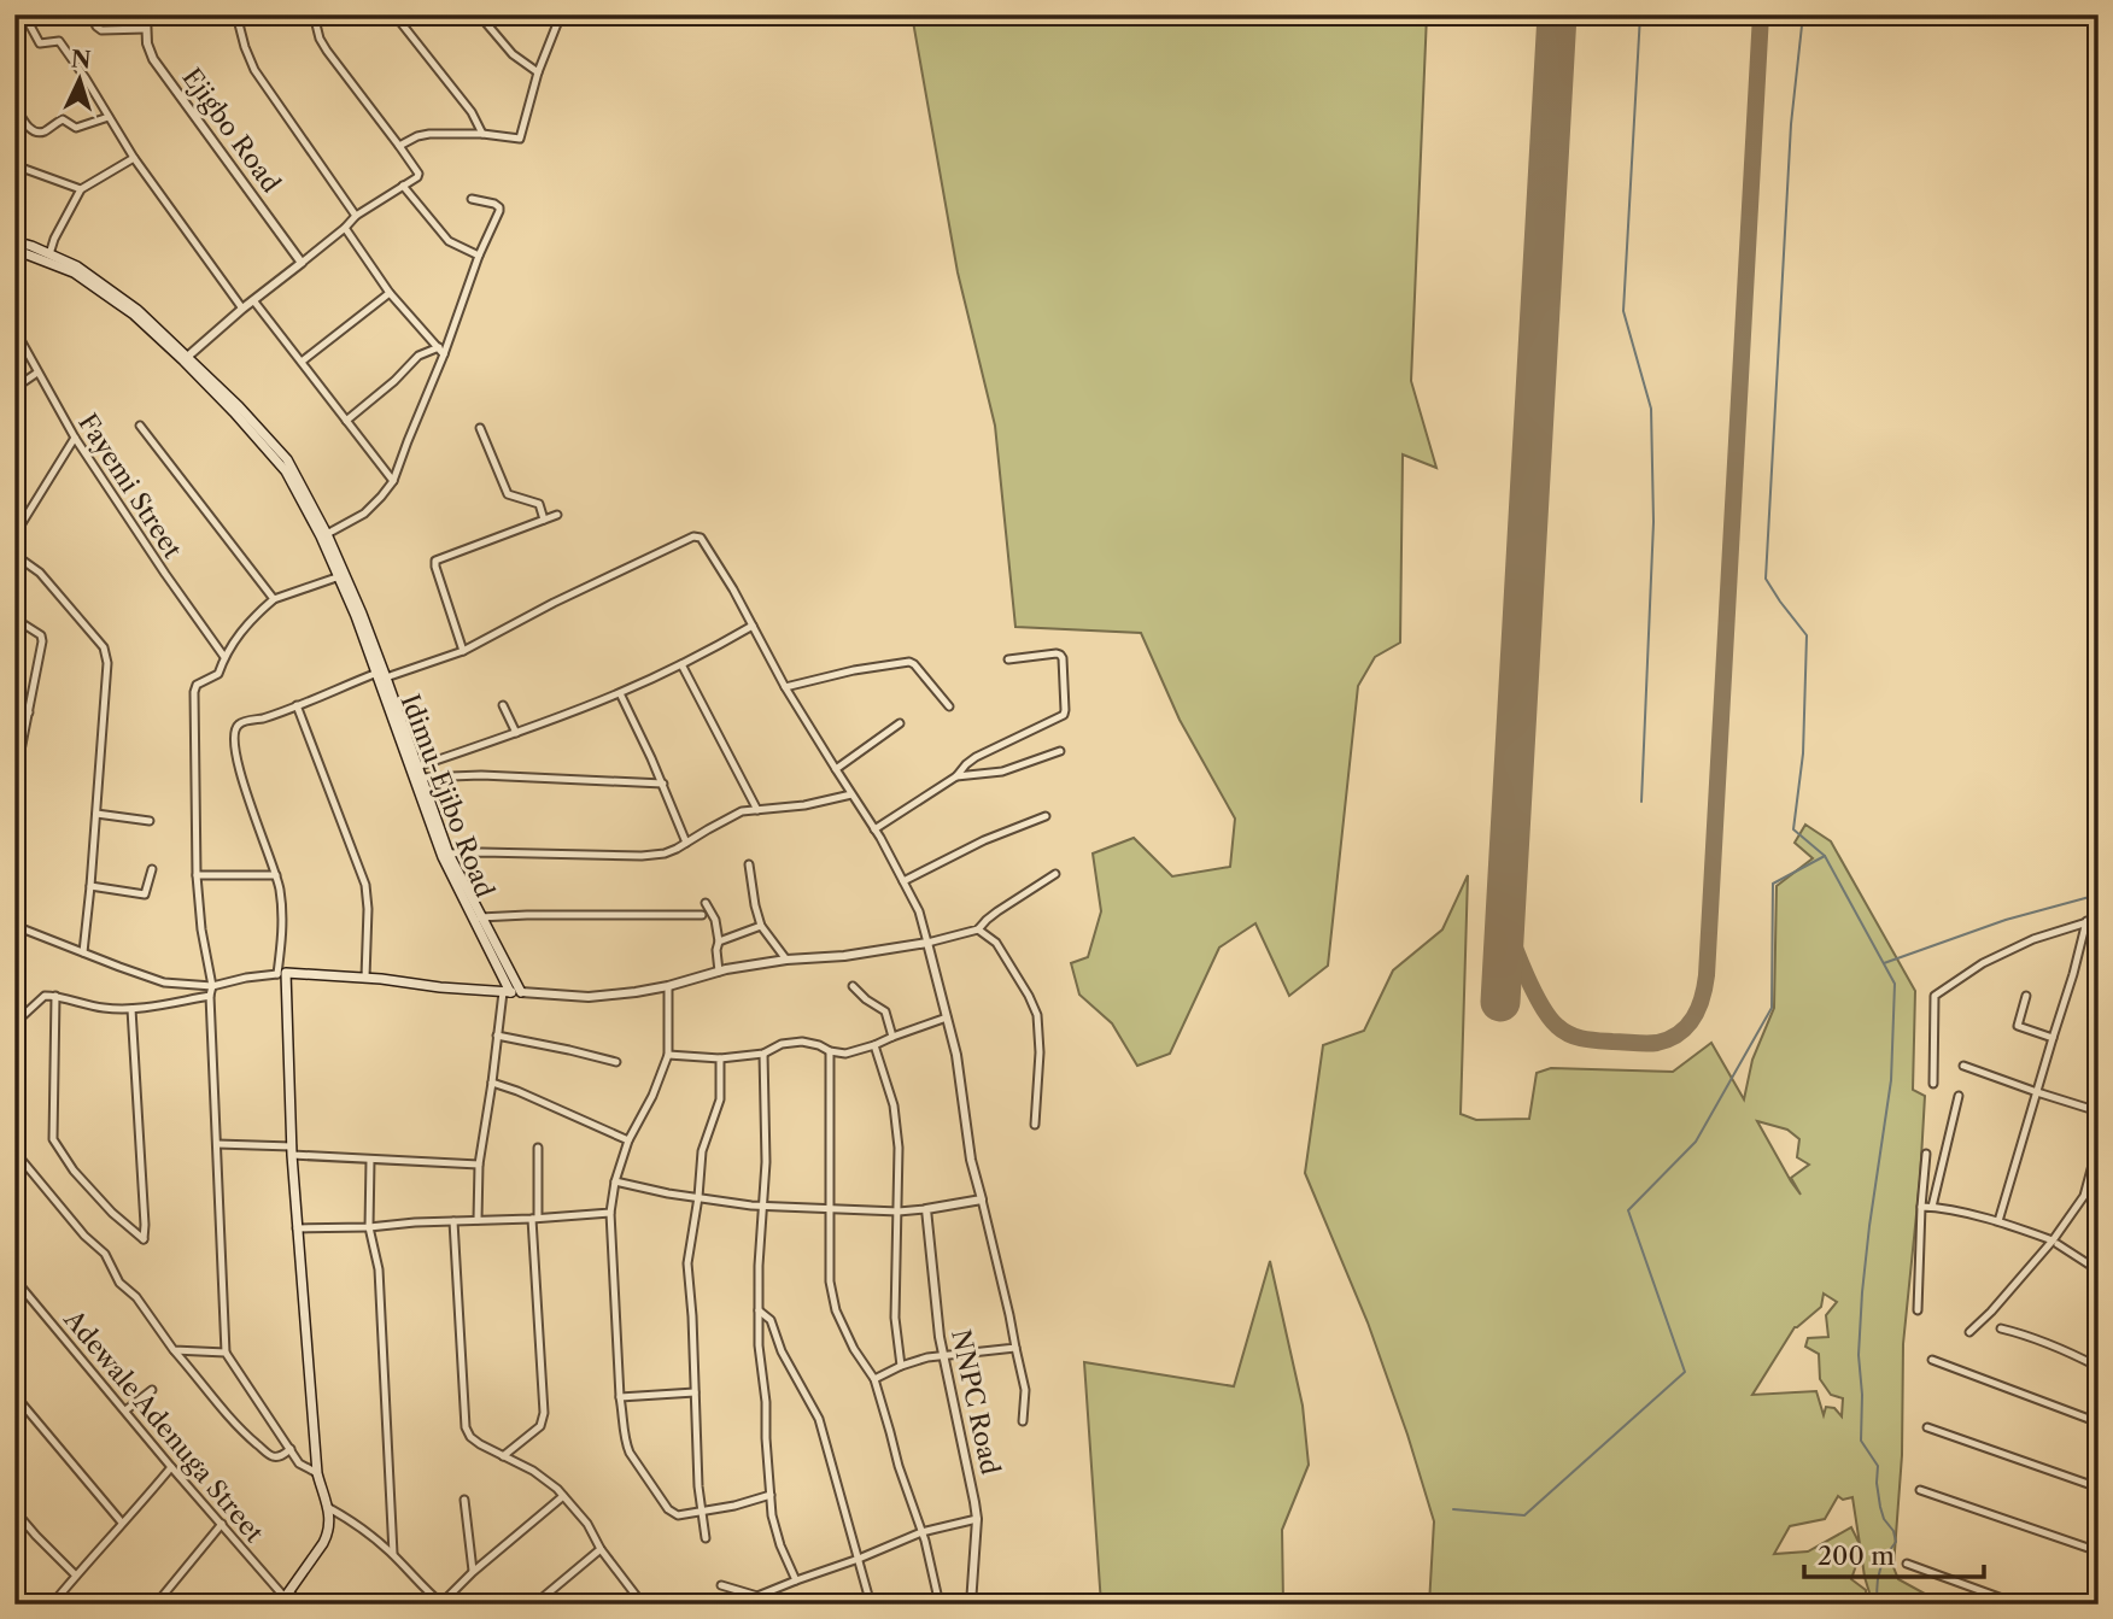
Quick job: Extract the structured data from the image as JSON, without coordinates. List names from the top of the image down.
{
  "streets": {
    "main road": ["Idimu-Ejibo Road"],
    "street": [
      "Ejigbo Road",
      "Fayemi Street",
      "NNPC Road",
      "Adewale Adenuga Street"
    ]
  },
  "scale_bar": "200 m",
  "north": "top"
}
